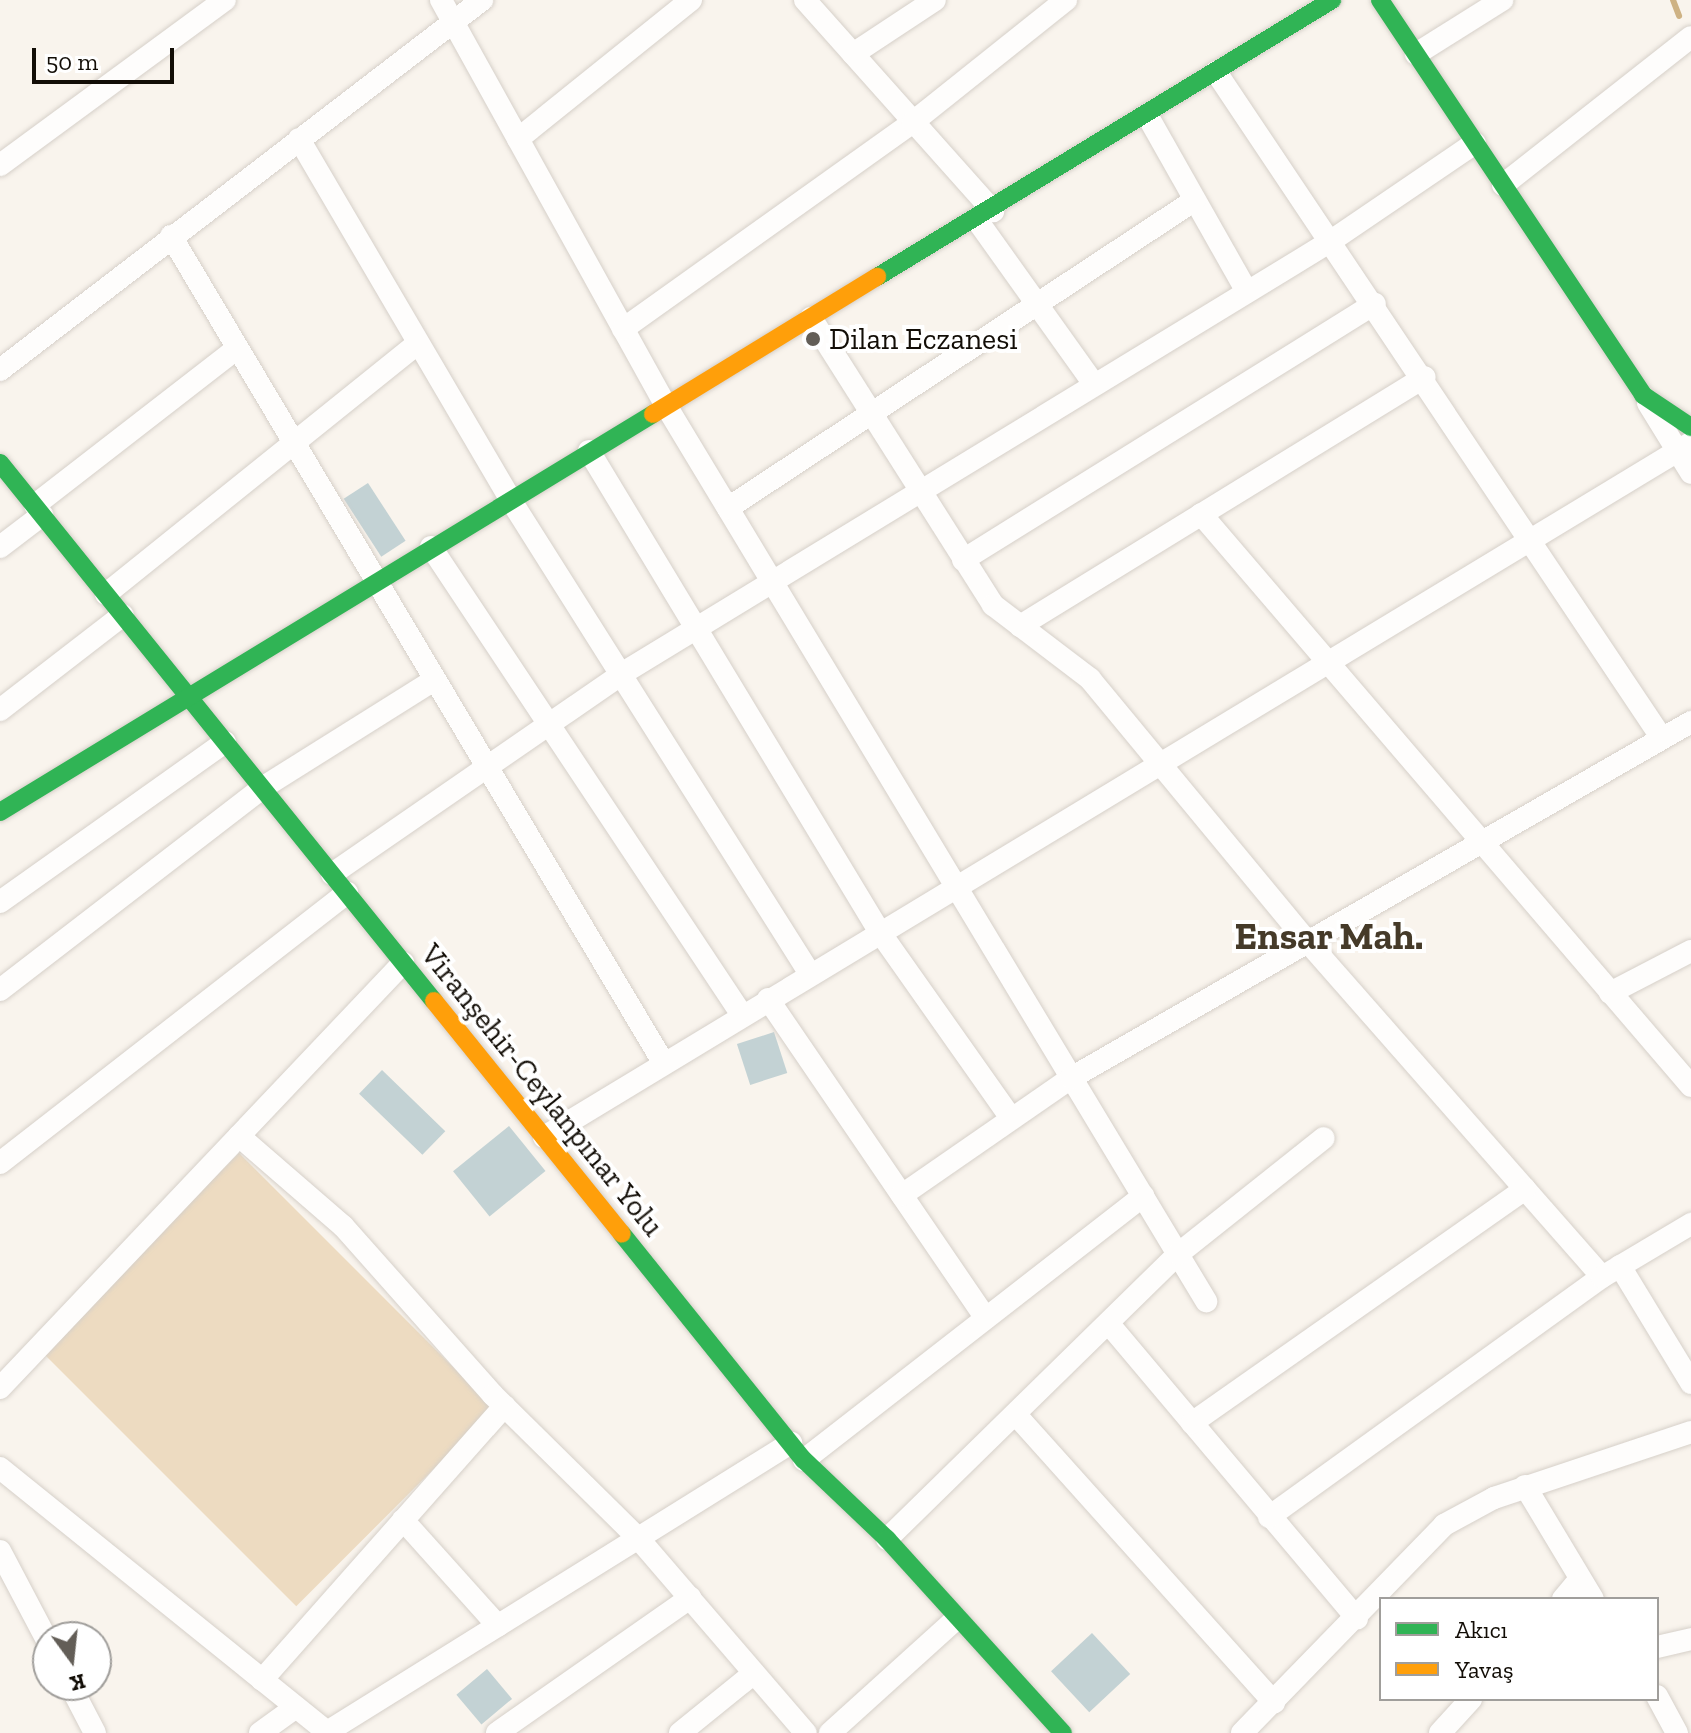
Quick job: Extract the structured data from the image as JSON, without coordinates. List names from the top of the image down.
{
  "streets": {
    "street": ["Viranşehir-Ceylanpınar Yolu"]
  },
  "districts": ["Ensar Mah."],
  "places": ["Dilan Eczanesi"],
  "legend": ["Akıcı", "Yavaş"],
  "scale_bar": "50 m",
  "north": "bottom"
}
